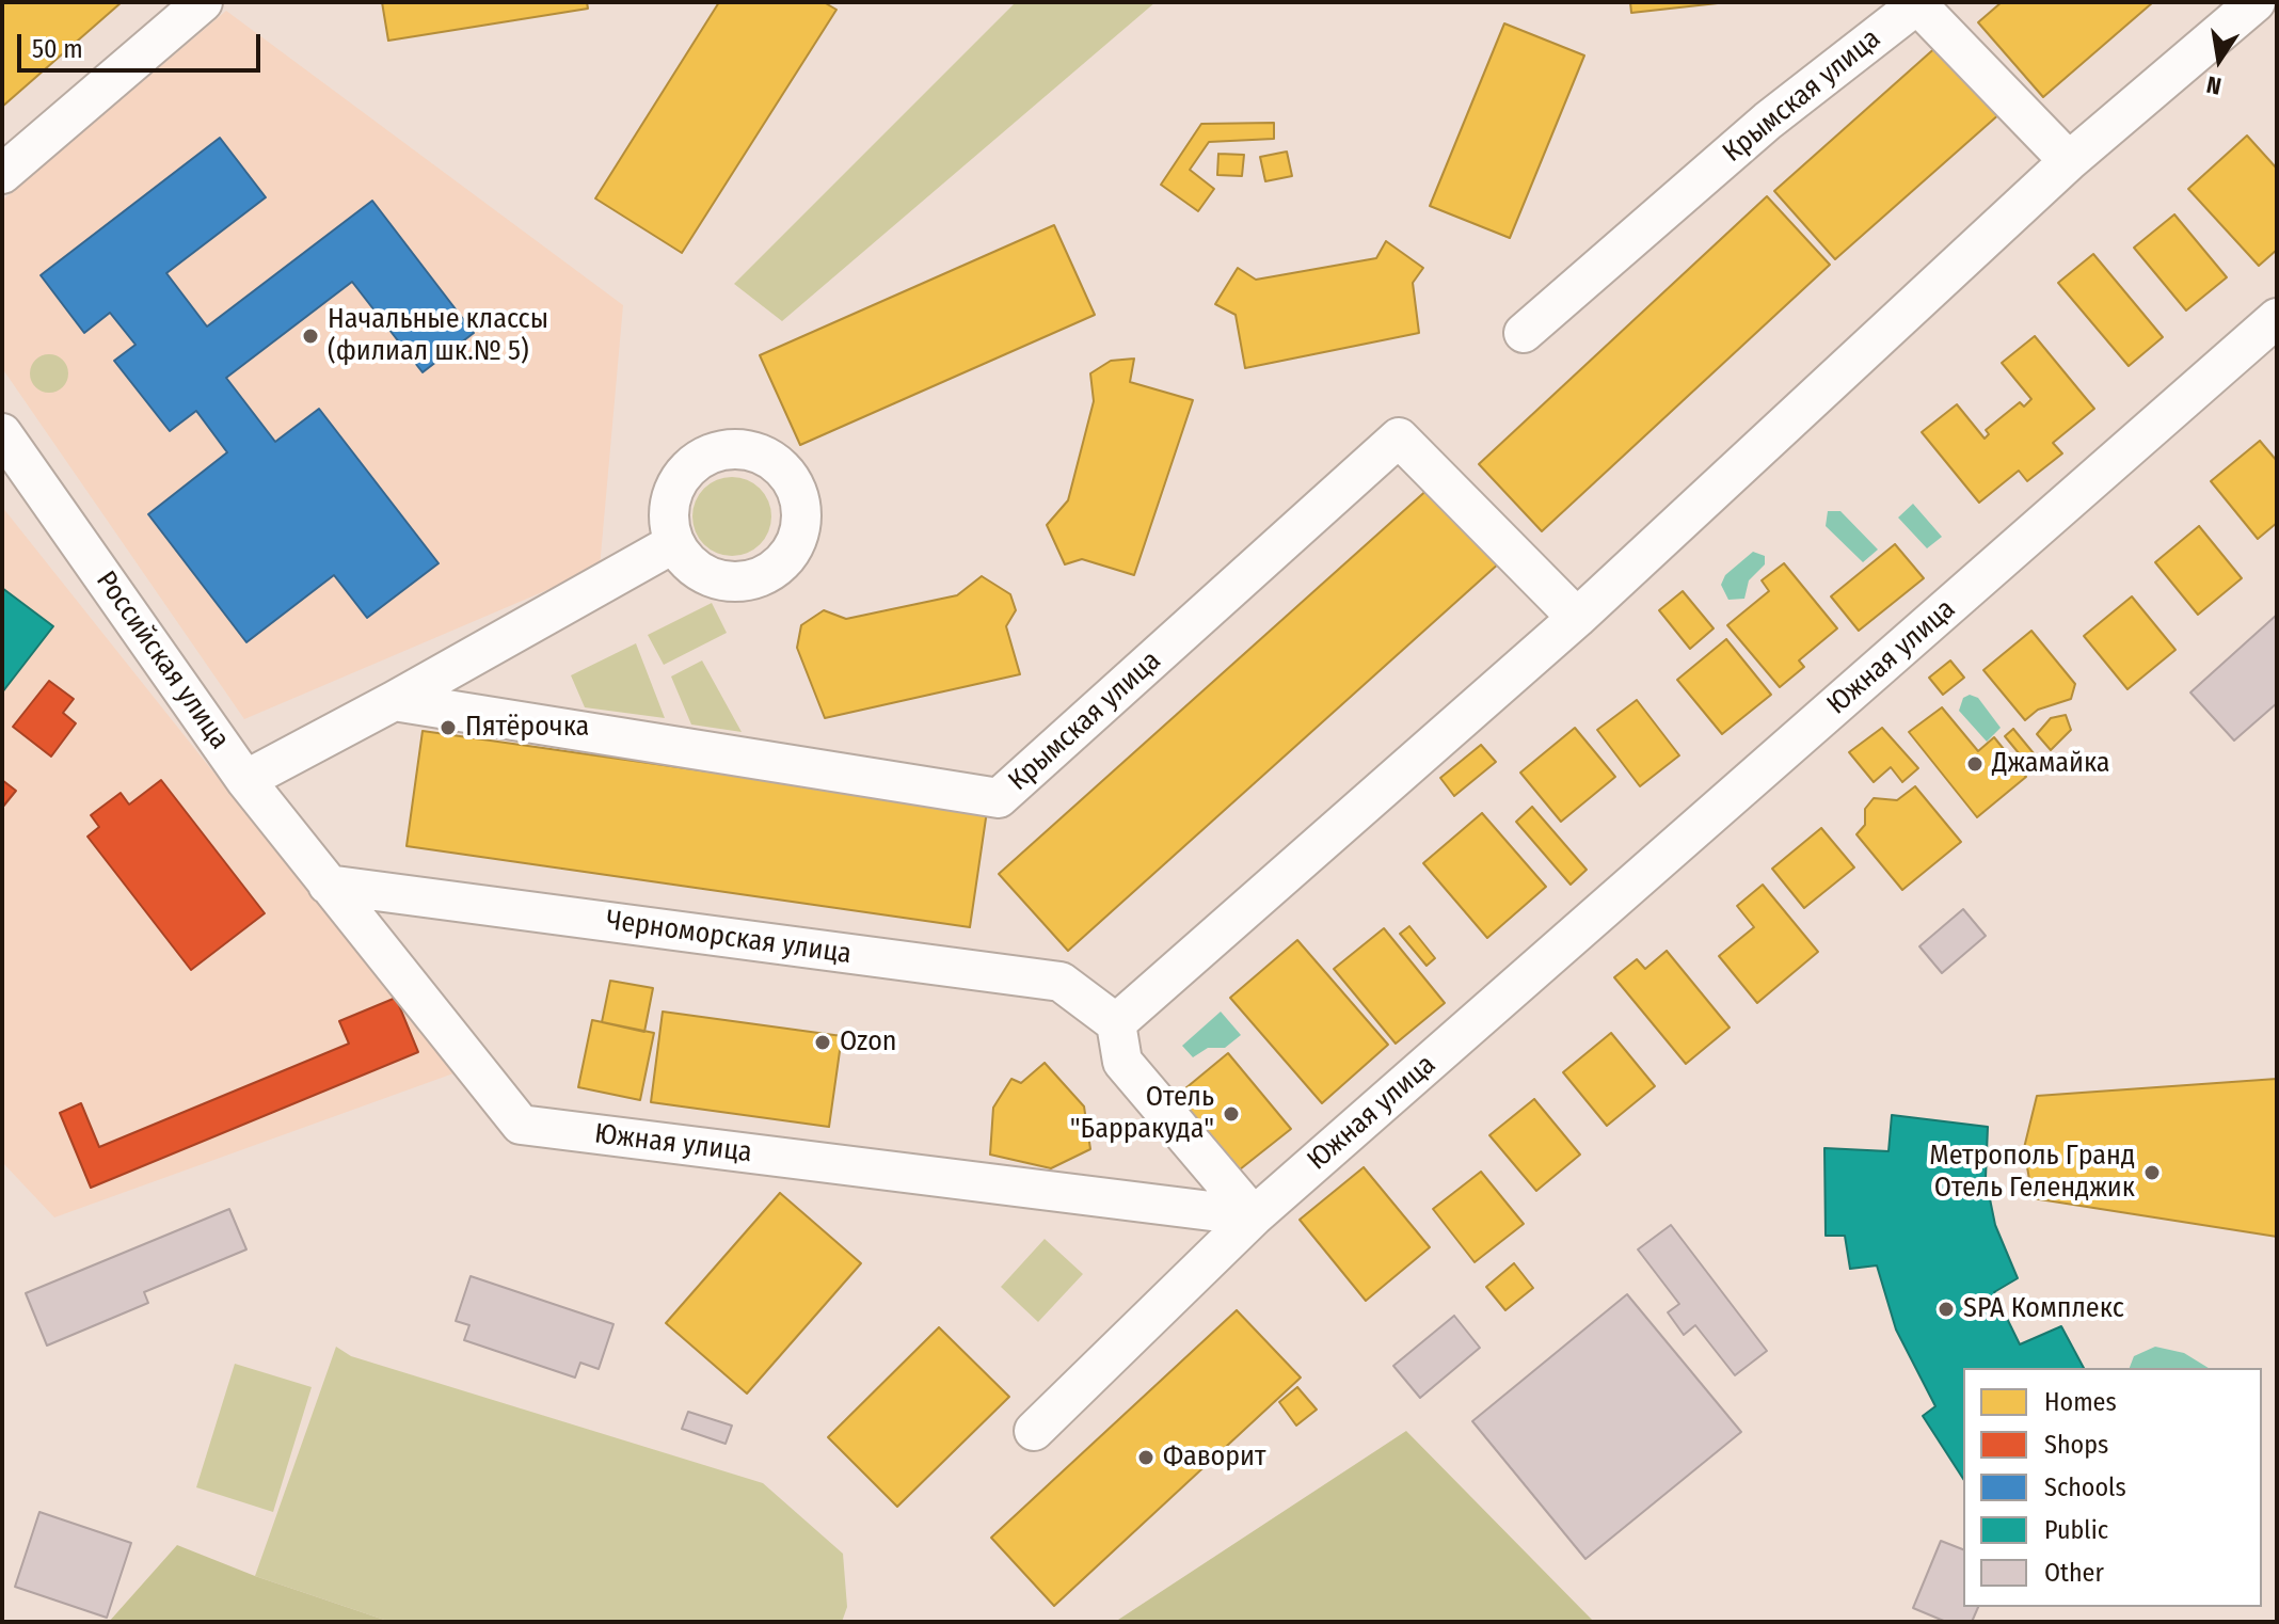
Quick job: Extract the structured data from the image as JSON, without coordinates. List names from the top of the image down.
{
  "streets": {
    "street": [
      "Крымская улица",
      "Южная улица",
      "Российская улица",
      "Черноморская улица"
    ]
  },
  "crossings": [
    ["Южная улица", "Российская улица"],
    ["Южная улица", "Черноморская улица"],
    ["Российская улица", "Черноморская улица"]
  ],
  "places": [
    "Начальные классы (филиал шк.№ 5)",
    "Пятёрочка",
    "Джамайка",
    "Ozon",
    "Отель \"Барракуда\"",
    "Метрополь Гранд Отель Геленджик",
    "SPA Комплекс",
    "Фаворит"
  ],
  "legend": [
    "Homes",
    "Shops",
    "Schools",
    "Public",
    "Other"
  ],
  "scale_bar": "50 m",
  "north": "bottom"
}
